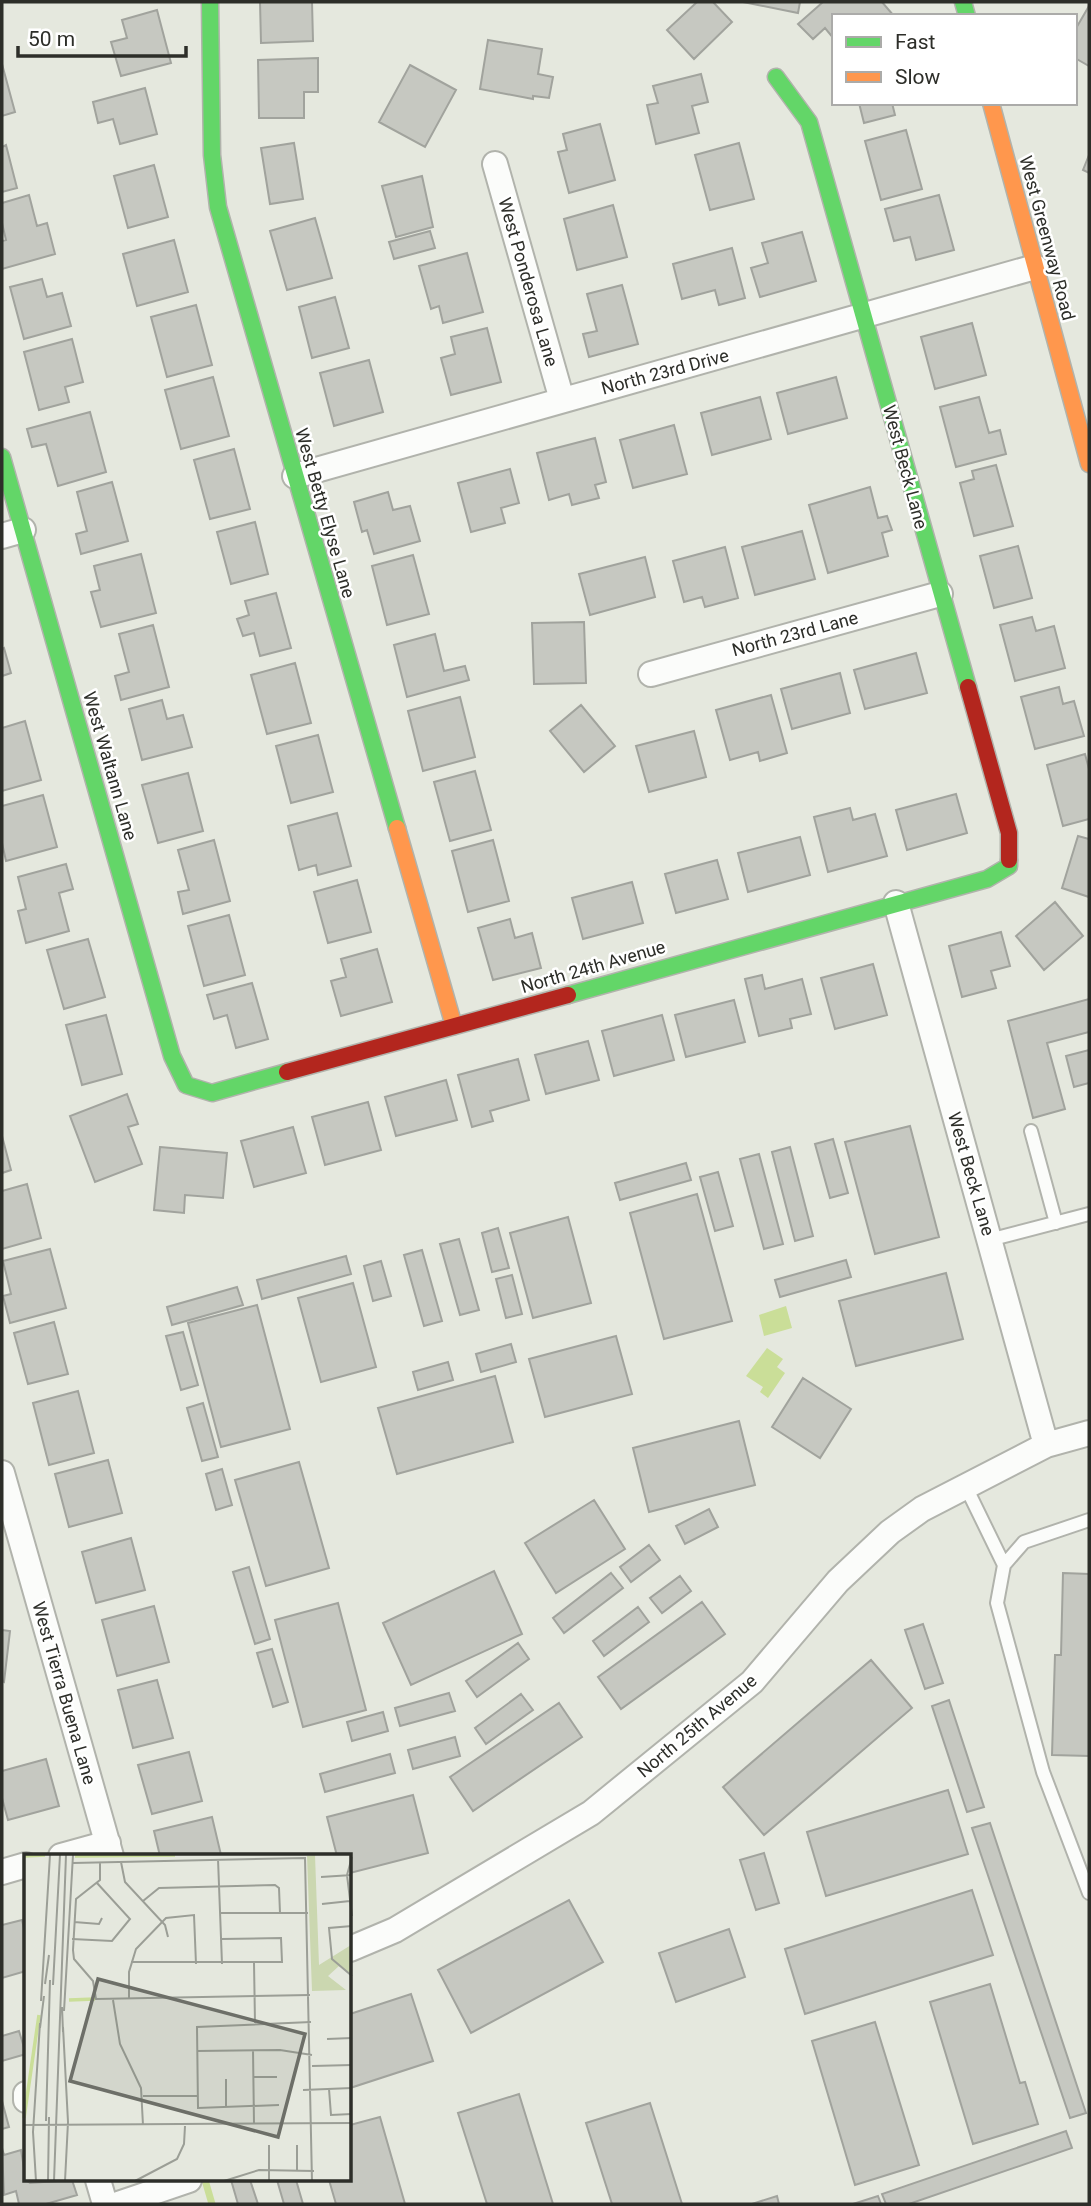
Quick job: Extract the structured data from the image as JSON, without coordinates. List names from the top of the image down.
{
  "streets": {
    "street": [
      "West Greenway Road",
      "West Ponderosa Lane",
      "North 23rd Drive",
      "West Beck Lane",
      "West Betty Elyse Lane",
      "North 23rd Lane",
      "West Waltann Lane",
      "North 24th Avenue",
      "West Tierra Buena Lane",
      "North 25th Avenue"
    ]
  },
  "crossings": [
    ["West Greenway Road", "North 23rd Drive"],
    ["West Ponderosa Lane", "North 23rd Drive"],
    ["North 23rd Drive", "West Beck Lane"],
    ["North 23rd Drive", "West Betty Elyse Lane"],
    ["West Beck Lane", "North 23rd Lane"],
    ["West Beck Lane", "North 24th Avenue"],
    ["West Beck Lane", "North 25th Avenue"],
    ["West Betty Elyse Lane", "North 24th Avenue"],
    ["West Waltann Lane", "North 24th Avenue"]
  ],
  "legend": ["Fast", "Slow"],
  "scale_bar": "50 m"
}
